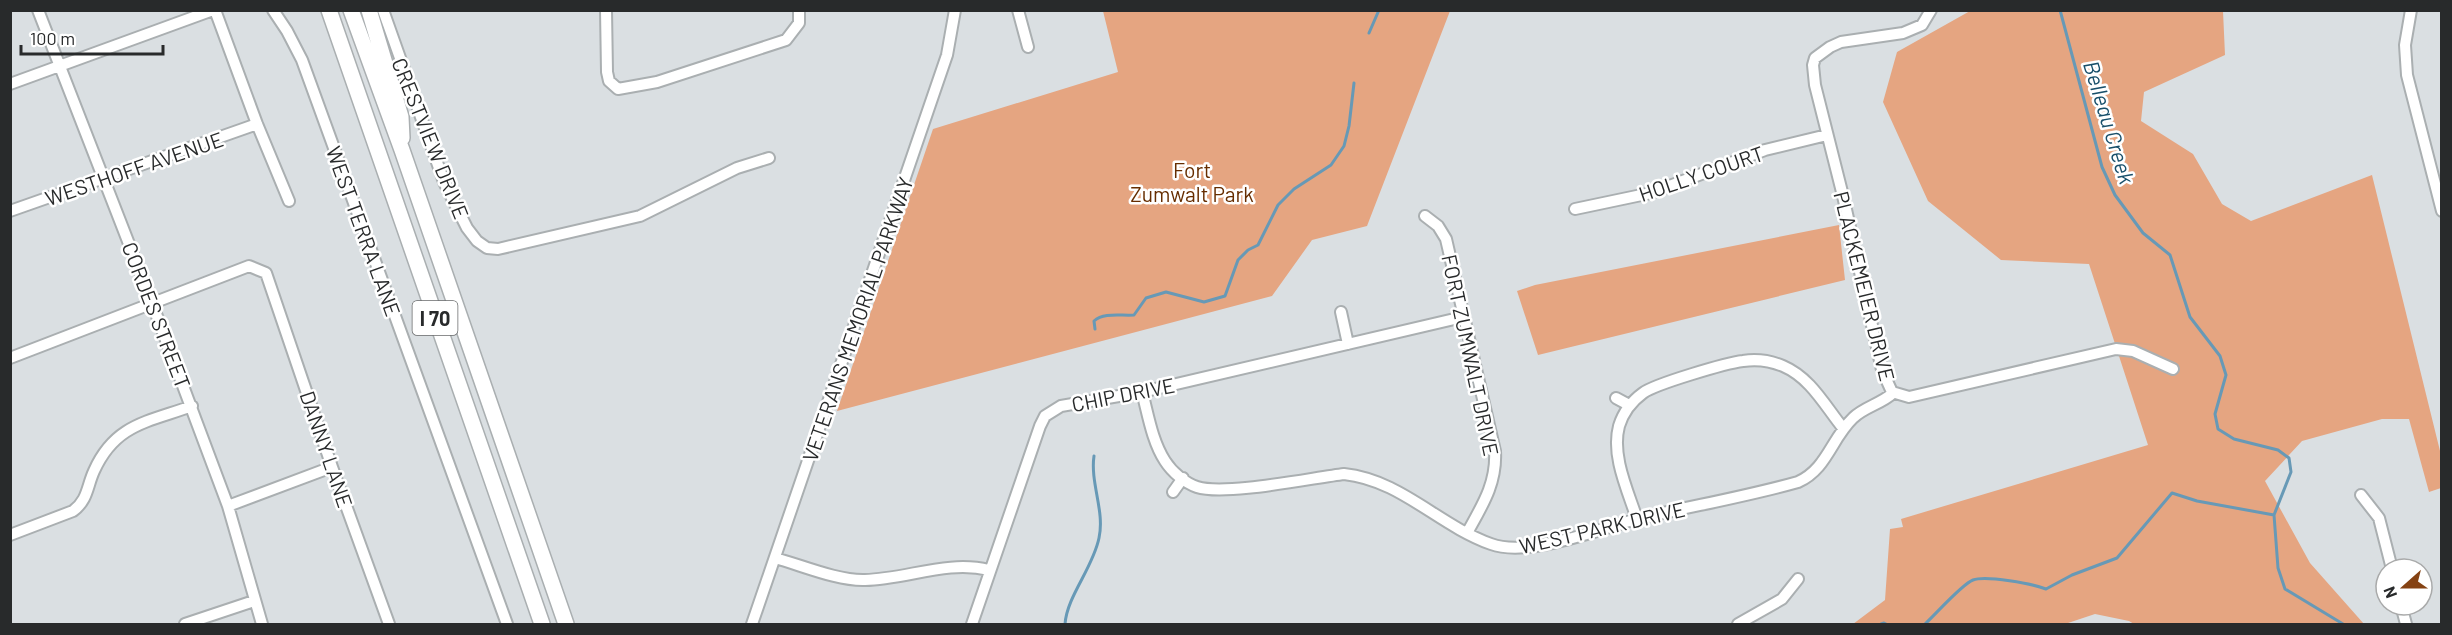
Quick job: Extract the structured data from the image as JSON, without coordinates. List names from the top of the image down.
{
  "streets": {
    "highway": ["I 70"],
    "street": [
      "CRESTVIEW DRIVE",
      "WESTHOFF AVENUE",
      "HOLLY COURT",
      "WEST TERRA LANE",
      "PLACKEMEIER DRIVE",
      "CORDES STREET",
      "VETERANS MEMORIAL PARKWAY",
      "FORT ZUMWALT DRIVE",
      "CHIP DRIVE",
      "DANNY LANE",
      "WEST PARK DRIVE"
    ]
  },
  "crossings": [
    ["WESTHOFF AVENUE", "CORDES STREET"],
    ["HOLLY COURT", "PLACKEMEIER DRIVE"],
    ["PLACKEMEIER DRIVE", "WEST PARK DRIVE"],
    ["CORDES STREET", "DANNY LANE"],
    ["FORT ZUMWALT DRIVE", "CHIP DRIVE"],
    ["FORT ZUMWALT DRIVE", "WEST PARK DRIVE"],
    ["CHIP DRIVE", "WEST PARK DRIVE"]
  ],
  "water": ["Belleau Creek"],
  "parks": ["Fort Zumwalt Park"],
  "scale_bar": "100 m",
  "north": "left"
}
